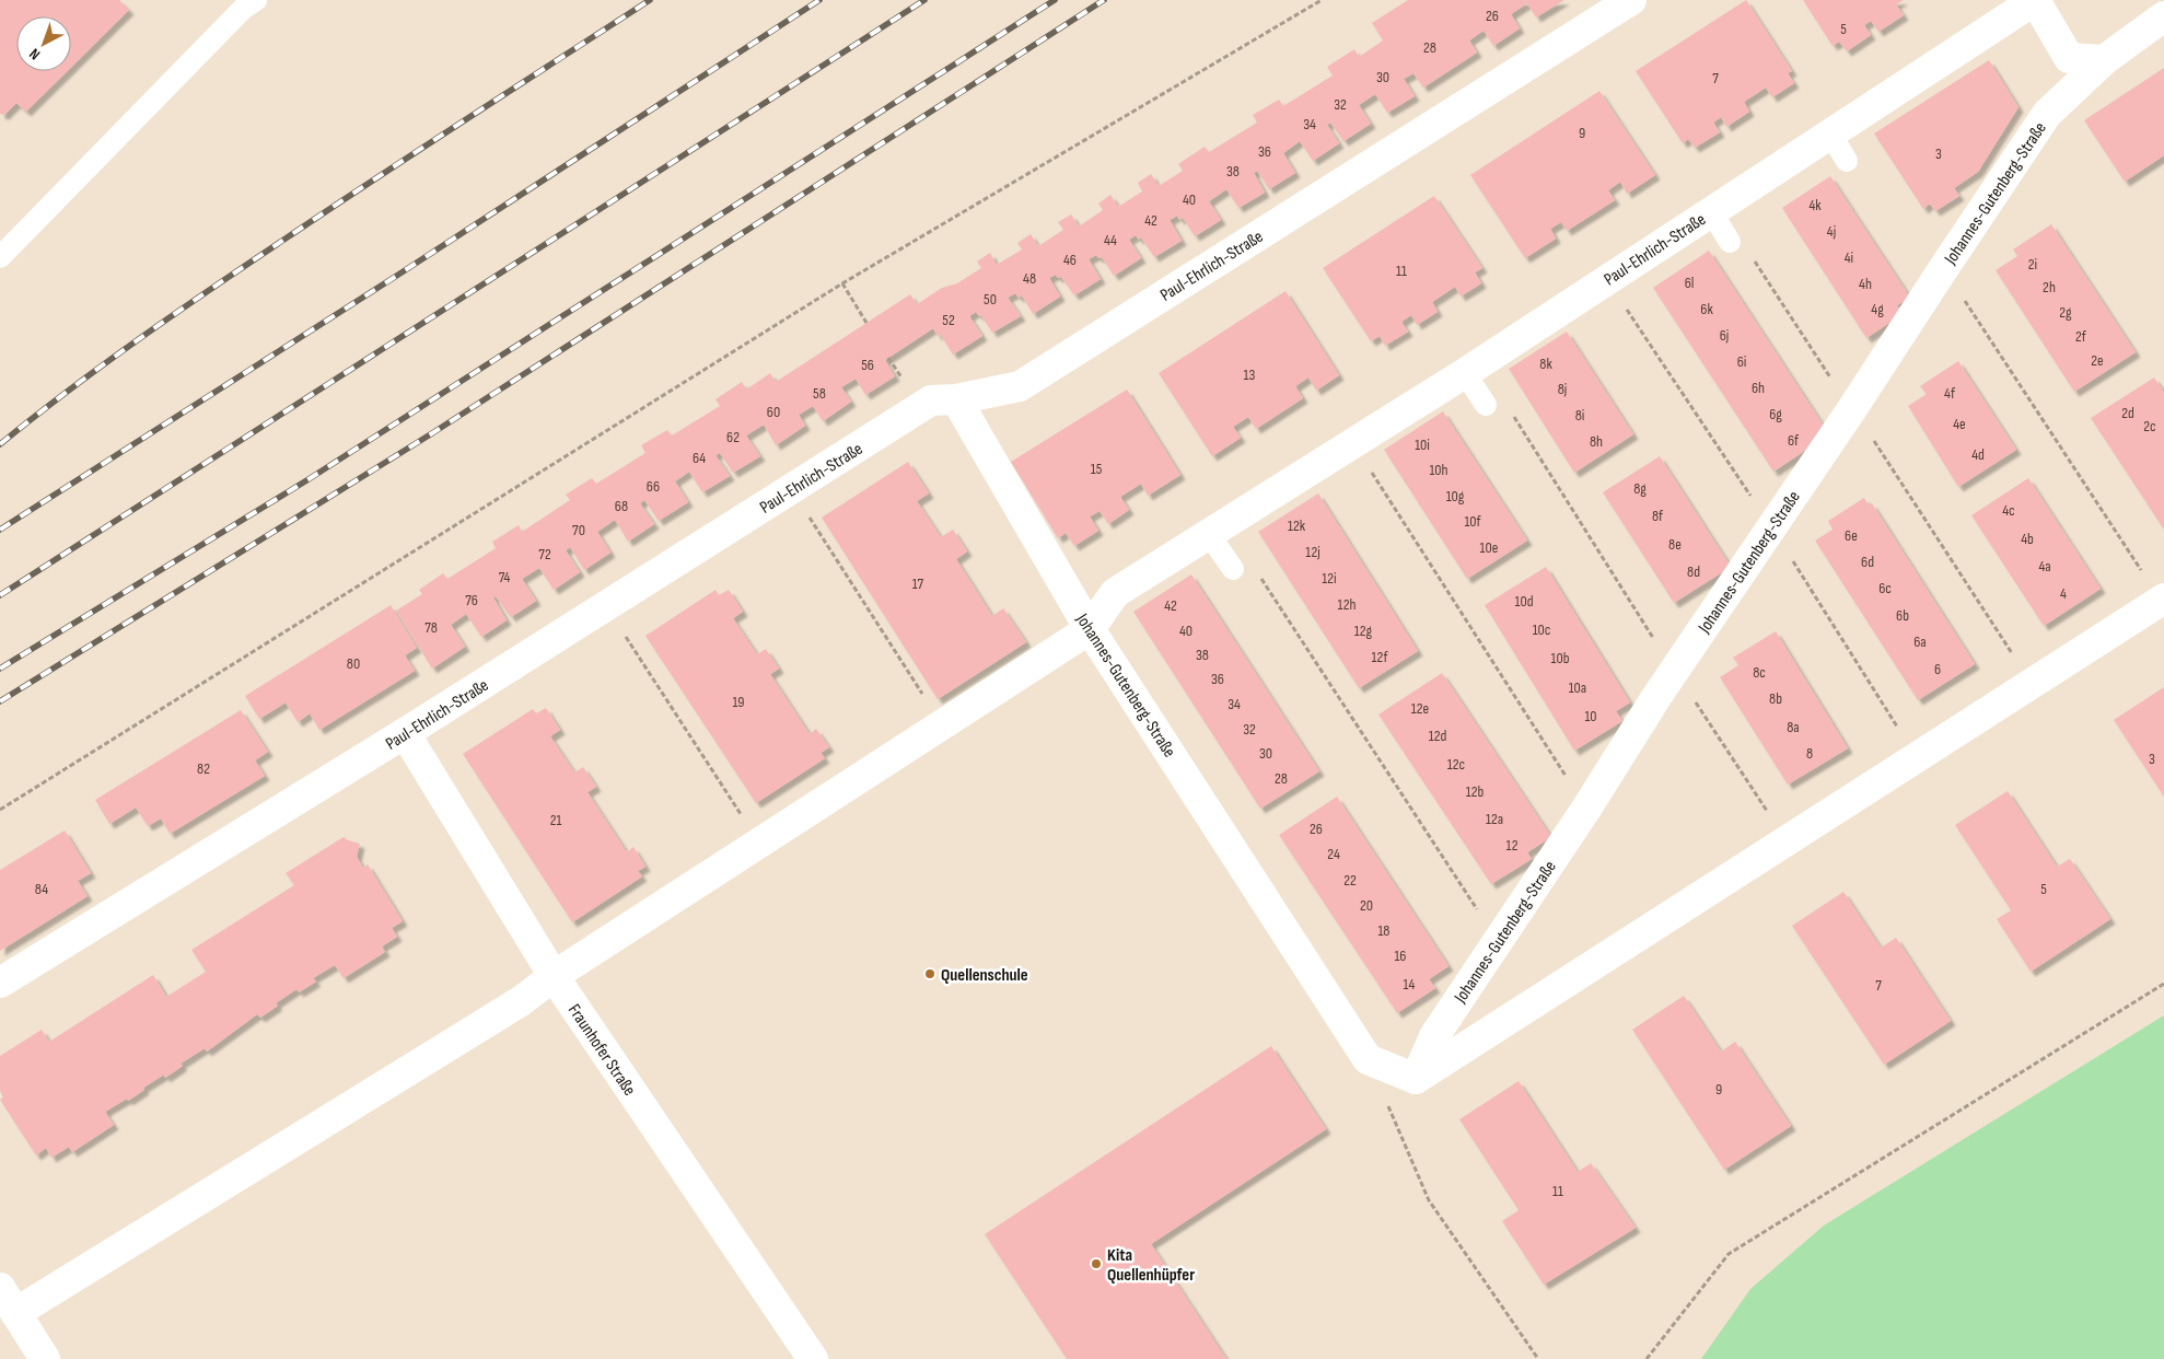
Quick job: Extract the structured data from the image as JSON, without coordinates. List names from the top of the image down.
{
  "streets": {
    "street": ["Johannes-Gutenberg-Straße", "Paul-Ehrlich-Straße", "Fraunhofer Straße"]
  },
  "crossings": [
    ["Johannes-Gutenberg-Straße", "Paul-Ehrlich-Straße"],
    ["Paul-Ehrlich-Straße", "Fraunhofer Straße"]
  ],
  "places": ["Quellenschule", "Kita Quellenhüpfer"],
  "house_numbers": [
    "26",
    "5",
    "28",
    "30",
    "7",
    "32",
    "34",
    "9",
    "36",
    "3",
    "38",
    "40",
    "4k",
    "42",
    "4j",
    "44",
    "4i",
    "46",
    "2i",
    "11",
    "48",
    "6l",
    "4h",
    "2h",
    "50",
    "6k",
    "4g",
    "2g",
    "52",
    "6j",
    "2f",
    "2e",
    "6i",
    "8k",
    "56",
    "13",
    "6h",
    "8j",
    "58",
    "4f",
    "60",
    "2d",
    "6g",
    "8i",
    "4e",
    "2c",
    "62",
    "6f",
    "8h",
    "10i",
    "4d",
    "64",
    "15",
    "10h",
    "66",
    "8g",
    "10g",
    "68",
    "4c",
    "8f",
    "10f",
    "12k",
    "70",
    "6e",
    "4b",
    "8e",
    "10e",
    "12j",
    "72",
    "6d",
    "4a",
    "8d",
    "74",
    "12i",
    "17",
    "6c",
    "4",
    "76",
    "10d",
    "12h",
    "42",
    "6b",
    "78",
    "10c",
    "40",
    "12g",
    "6a",
    "38",
    "12f",
    "10b",
    "80",
    "6",
    "8c",
    "36",
    "10a",
    "8b",
    "19",
    "34",
    "12e",
    "10",
    "8a",
    "32",
    "12d",
    "30",
    "8",
    "3",
    "12c",
    "82",
    "28",
    "12b",
    "12a",
    "21",
    "26",
    "12",
    "24",
    "22",
    "84",
    "5",
    "20",
    "18",
    "16",
    "14",
    "7",
    "9",
    "11"
  ],
  "north": "bottom left"
}
